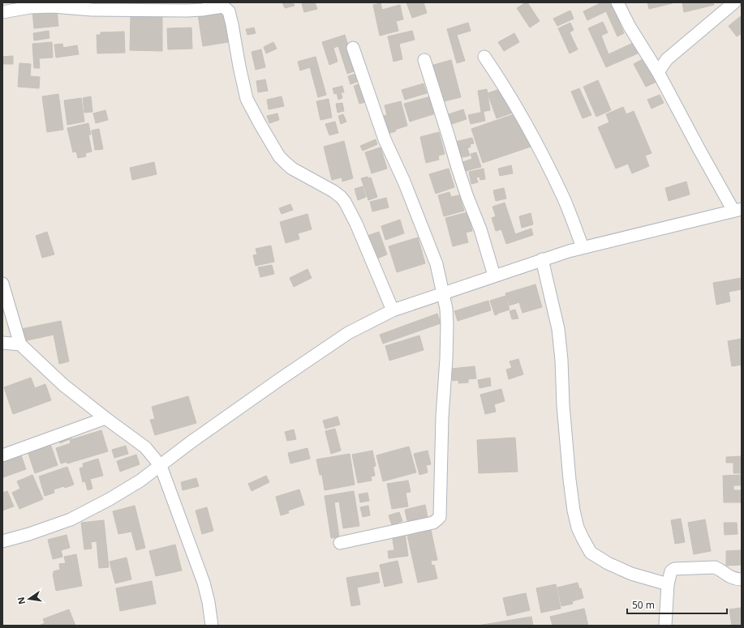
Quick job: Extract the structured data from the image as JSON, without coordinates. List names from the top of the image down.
{
  "scale_bar": "50 m",
  "north": "left"
}
